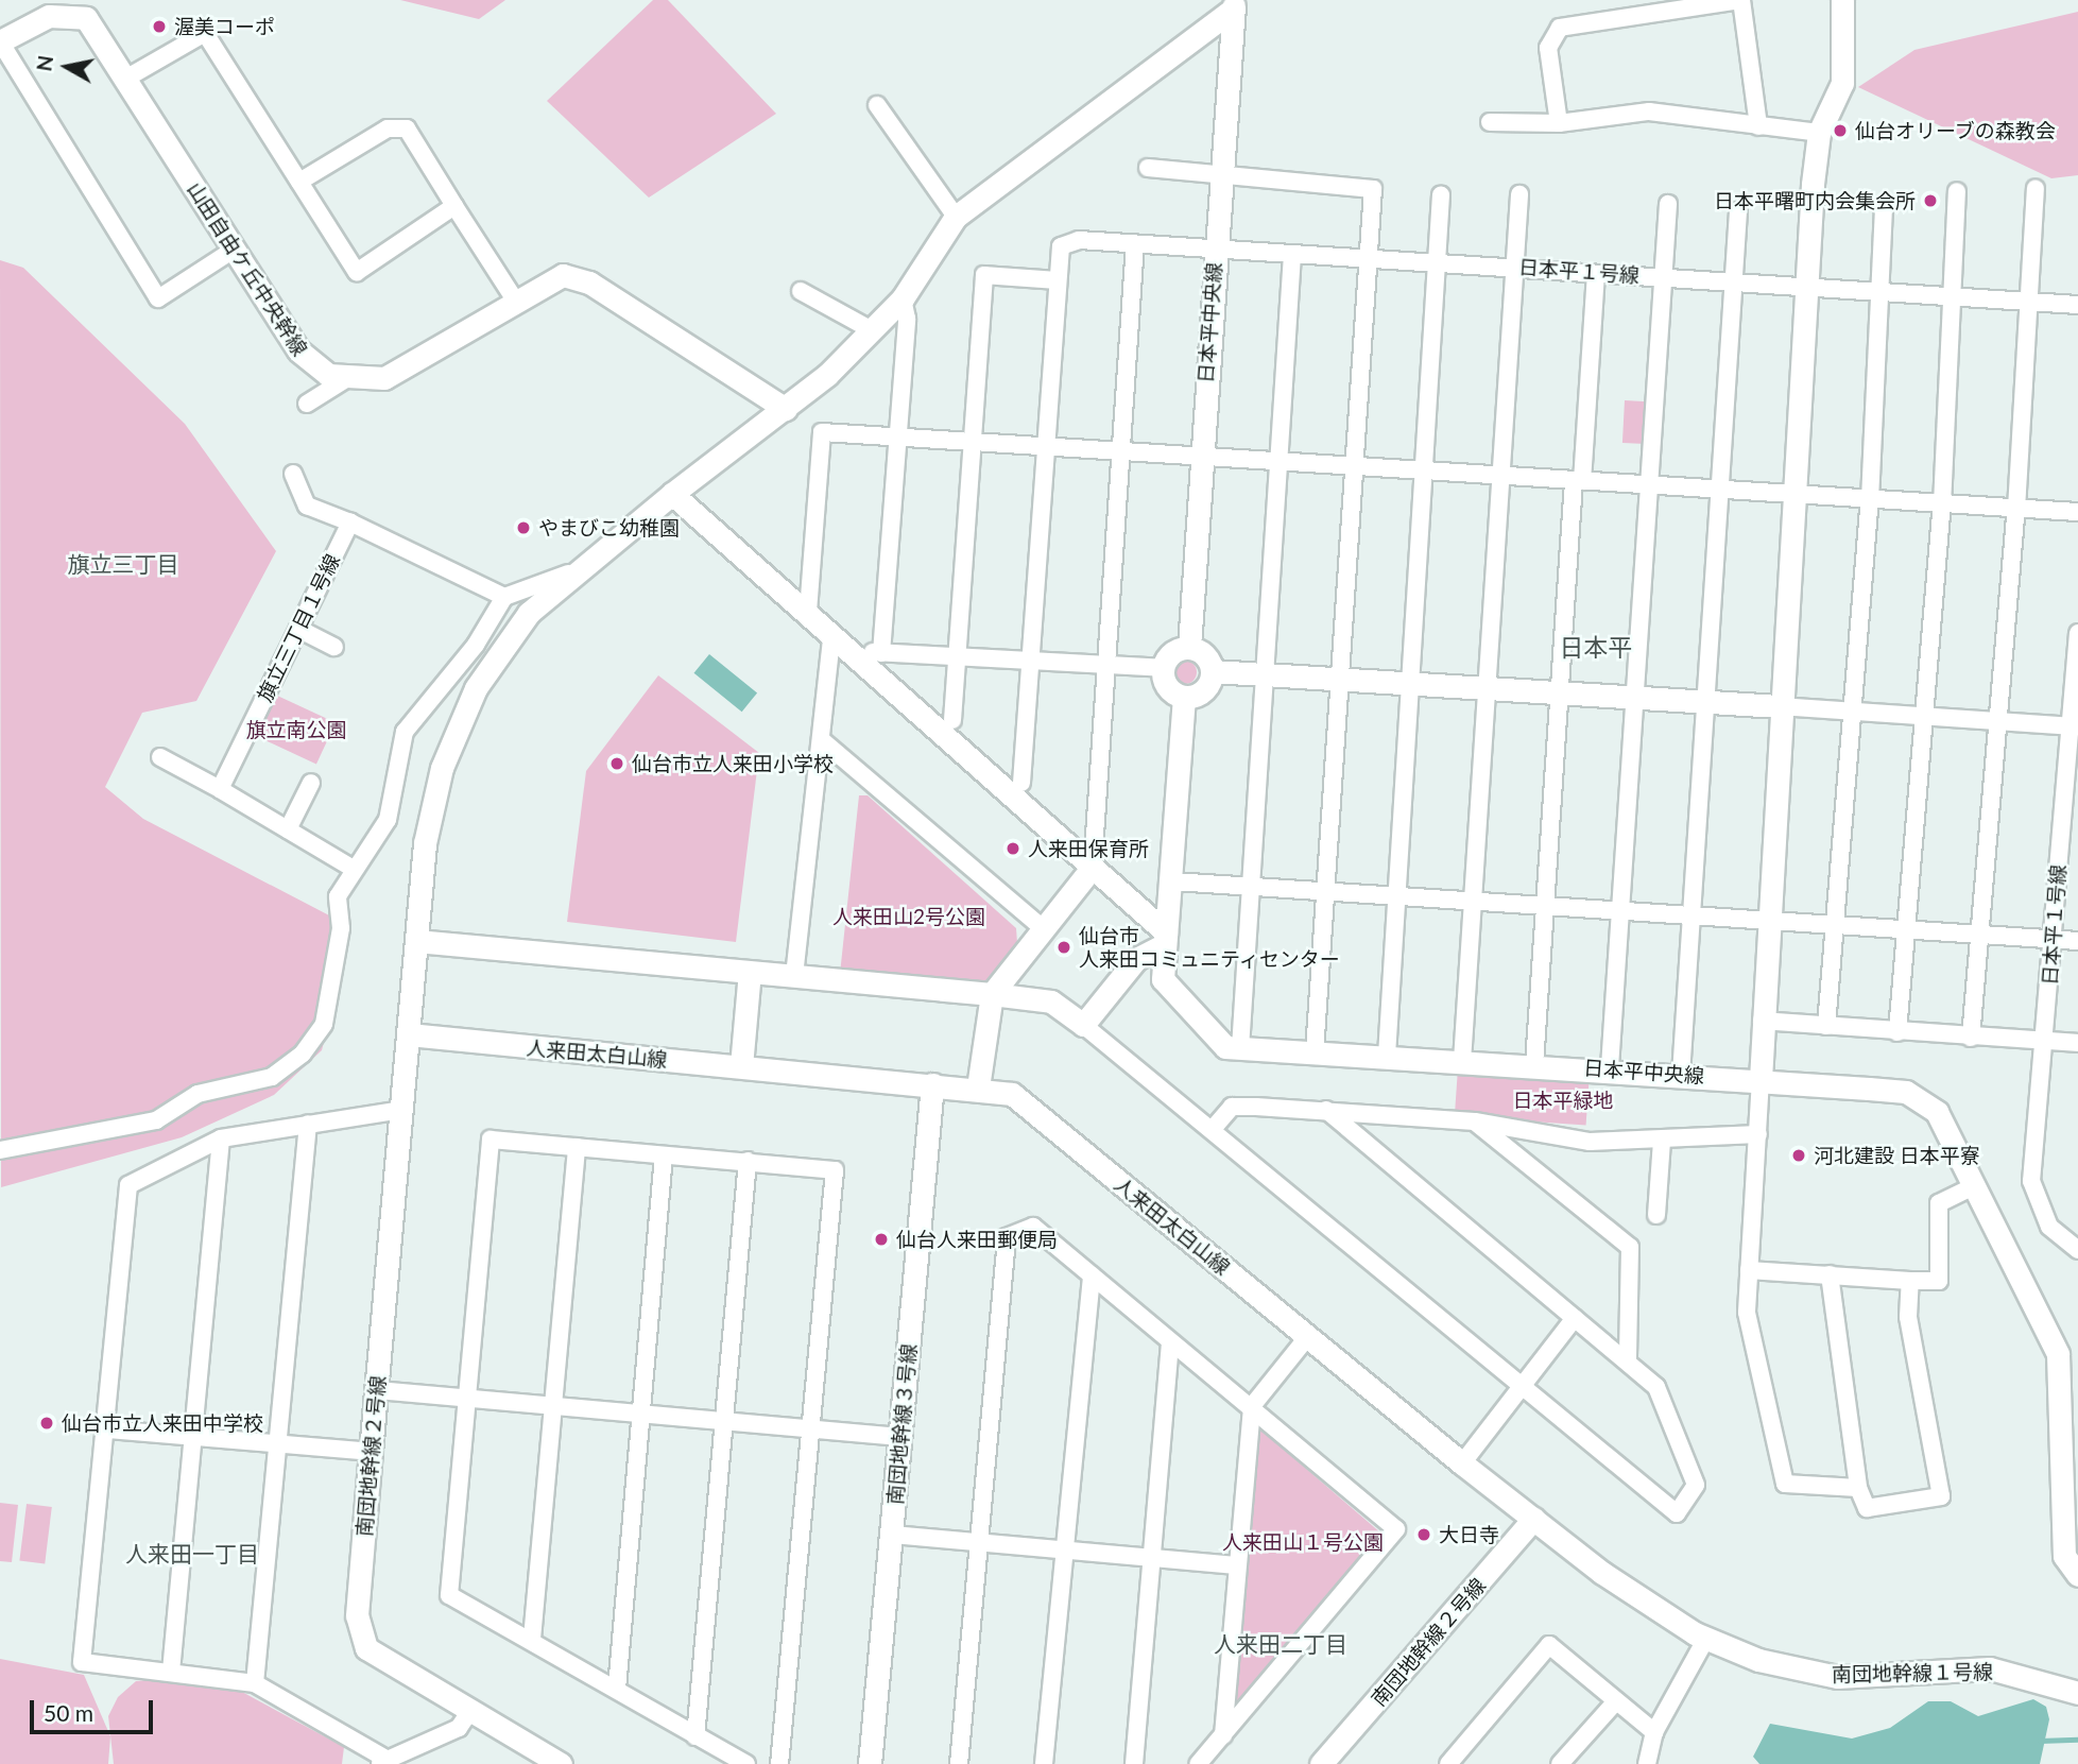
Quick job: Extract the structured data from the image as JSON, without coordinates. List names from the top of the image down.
{
  "streets": {
    "street": [
      "山田自由ケ丘中央幹線",
      "日本平１号線",
      "日本平中央線",
      "旗立三丁目１号線",
      "人来田太白山線",
      "南団地幹線３号線",
      "南団地幹線２号線",
      "南団地幹線１号線"
    ]
  },
  "crossings": [
    ["日本平１号線", "日本平中央線"],
    ["人来田太白山線", "南団地幹線３号線"],
    ["人来田太白山線", "南団地幹線２号線"],
    ["人来田太白山線", "南団地幹線１号線"]
  ],
  "districts": [
    "旗立三丁目",
    "日本平",
    "人来田一丁目",
    "人来田二丁目"
  ],
  "parks": [
    "旗立南公園",
    "人来田山2号公園",
    "日本平緑地",
    "人来田山１号公園"
  ],
  "places": [
    "渥美コーポ",
    "仙台オリーブの森教会",
    "日本平曙町内会集会所",
    "やまびこ幼稚園",
    "仙台市立人来田小学校",
    "人来田保育所",
    "仙台市 人来田コミュニティセンター",
    "河北建設 日本平寮",
    "仙台人来田郵便局",
    "仙台市立人来田中学校",
    "大日寺"
  ],
  "scale_bar": "50 m",
  "north": "left"
}
